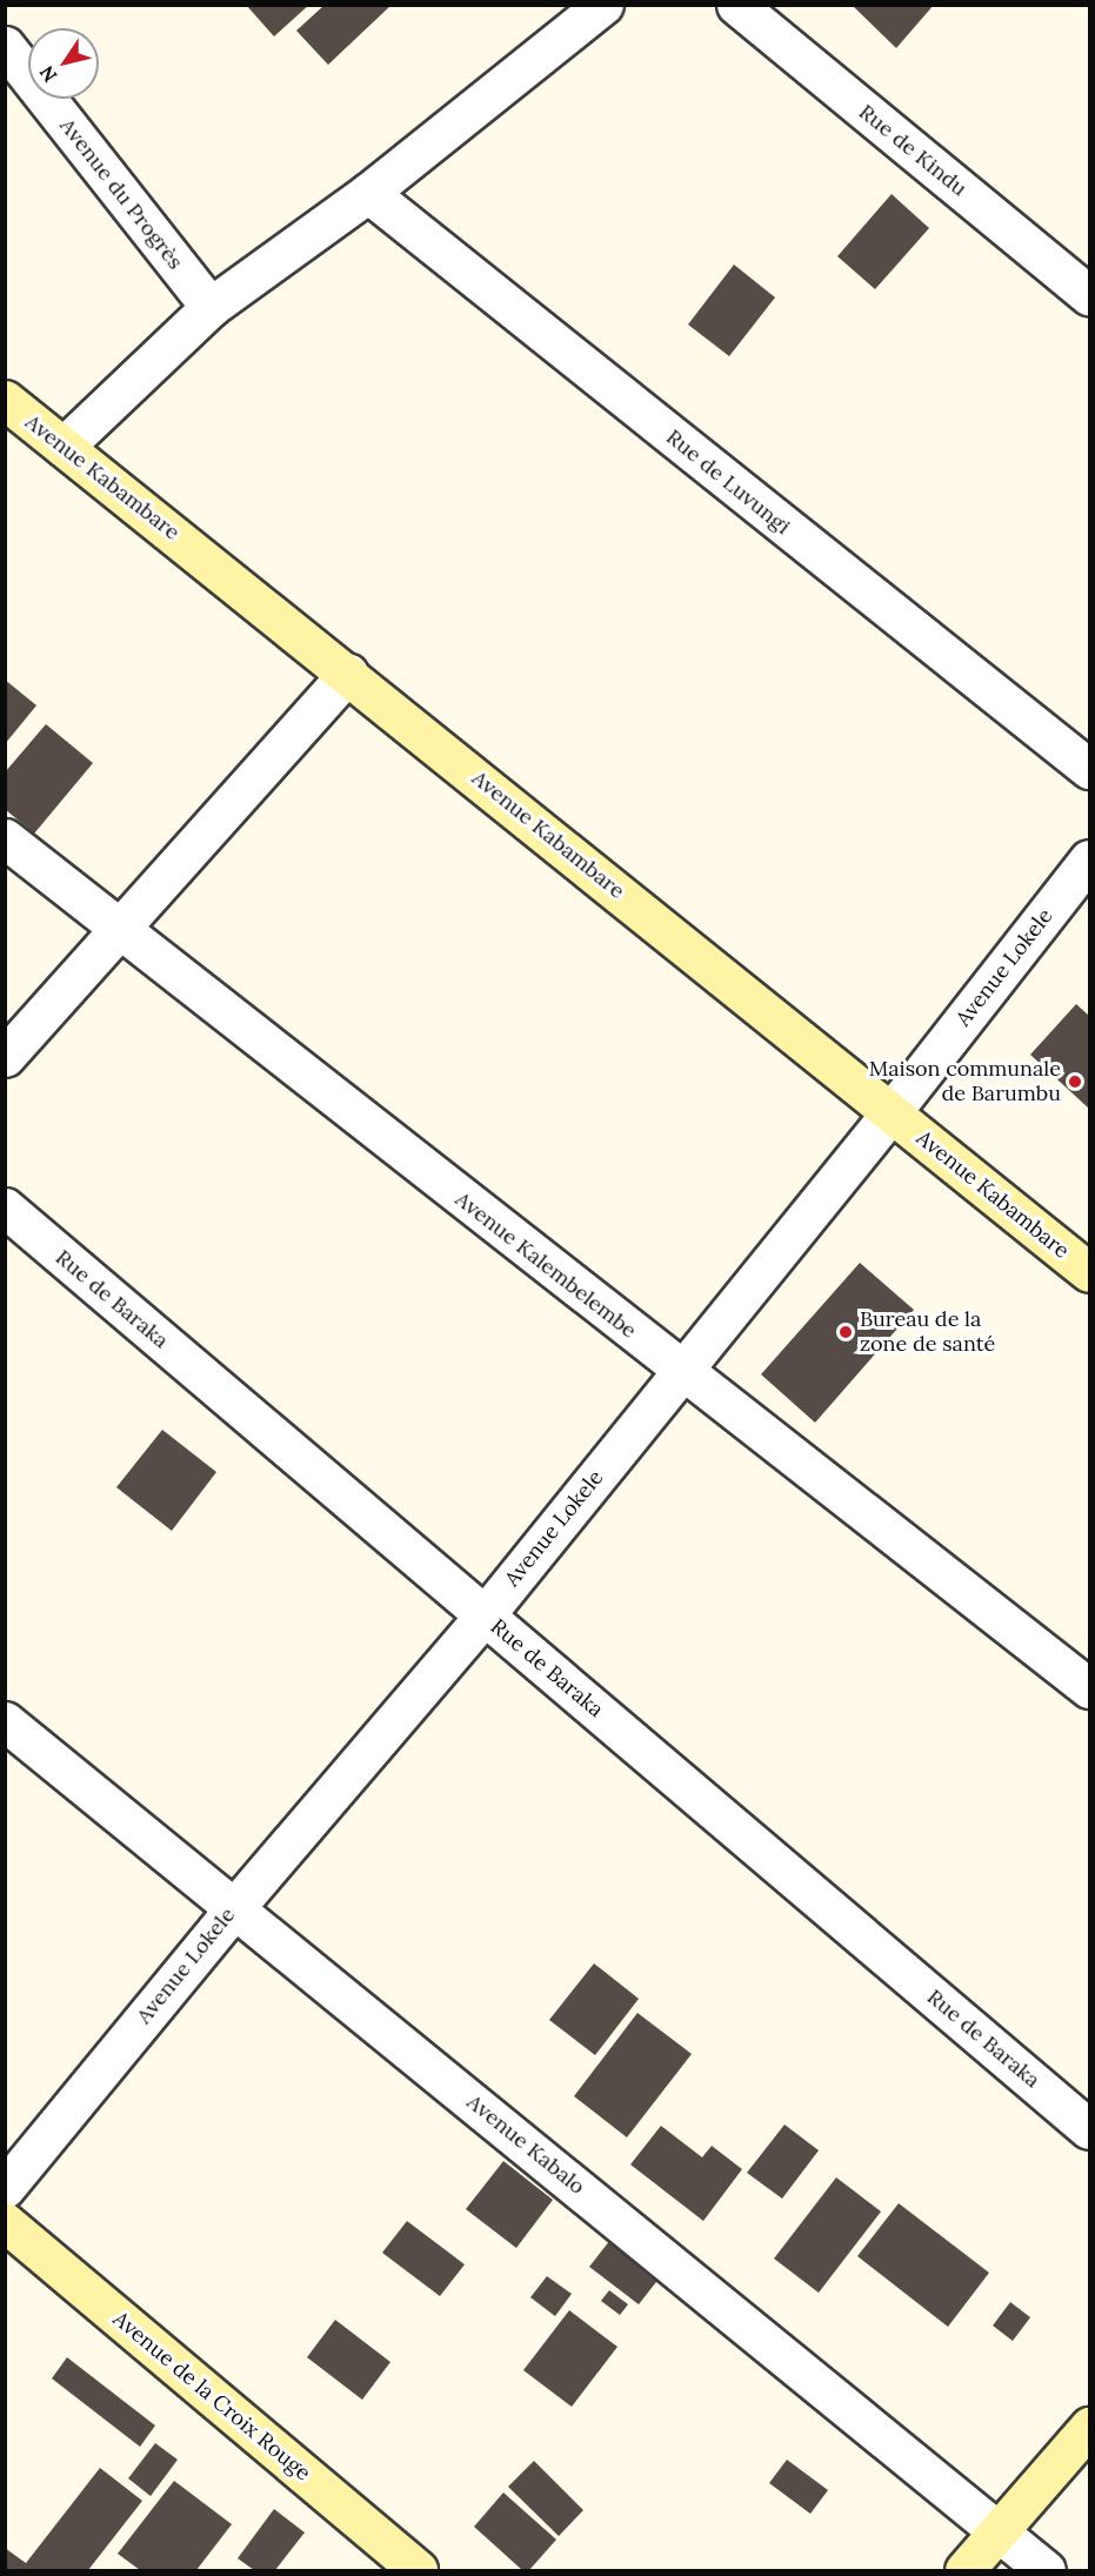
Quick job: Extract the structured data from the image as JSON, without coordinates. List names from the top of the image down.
{
  "streets": {
    "main road": ["Avenue Kabambare", "Avenue de la Croix Rouge"],
    "street": [
      "Rue de Kindu",
      "Avenue du Progrès",
      "Rue de Luvungi",
      "Avenue Lokele",
      "Avenue Kalembelembe",
      "Rue de Baraka",
      "Avenue Kabalo"
    ]
  },
  "crossings": [
    ["Avenue Kabambare", "Avenue Lokele"],
    ["Avenue Lokele", "Avenue Kalembelembe"],
    ["Avenue Lokele", "Rue de Baraka"],
    ["Avenue Lokele", "Avenue Kabalo"]
  ],
  "places": ["Maison communale de Barumbu", "Bureau de la zone de santé"],
  "north": "bottom left"
}
